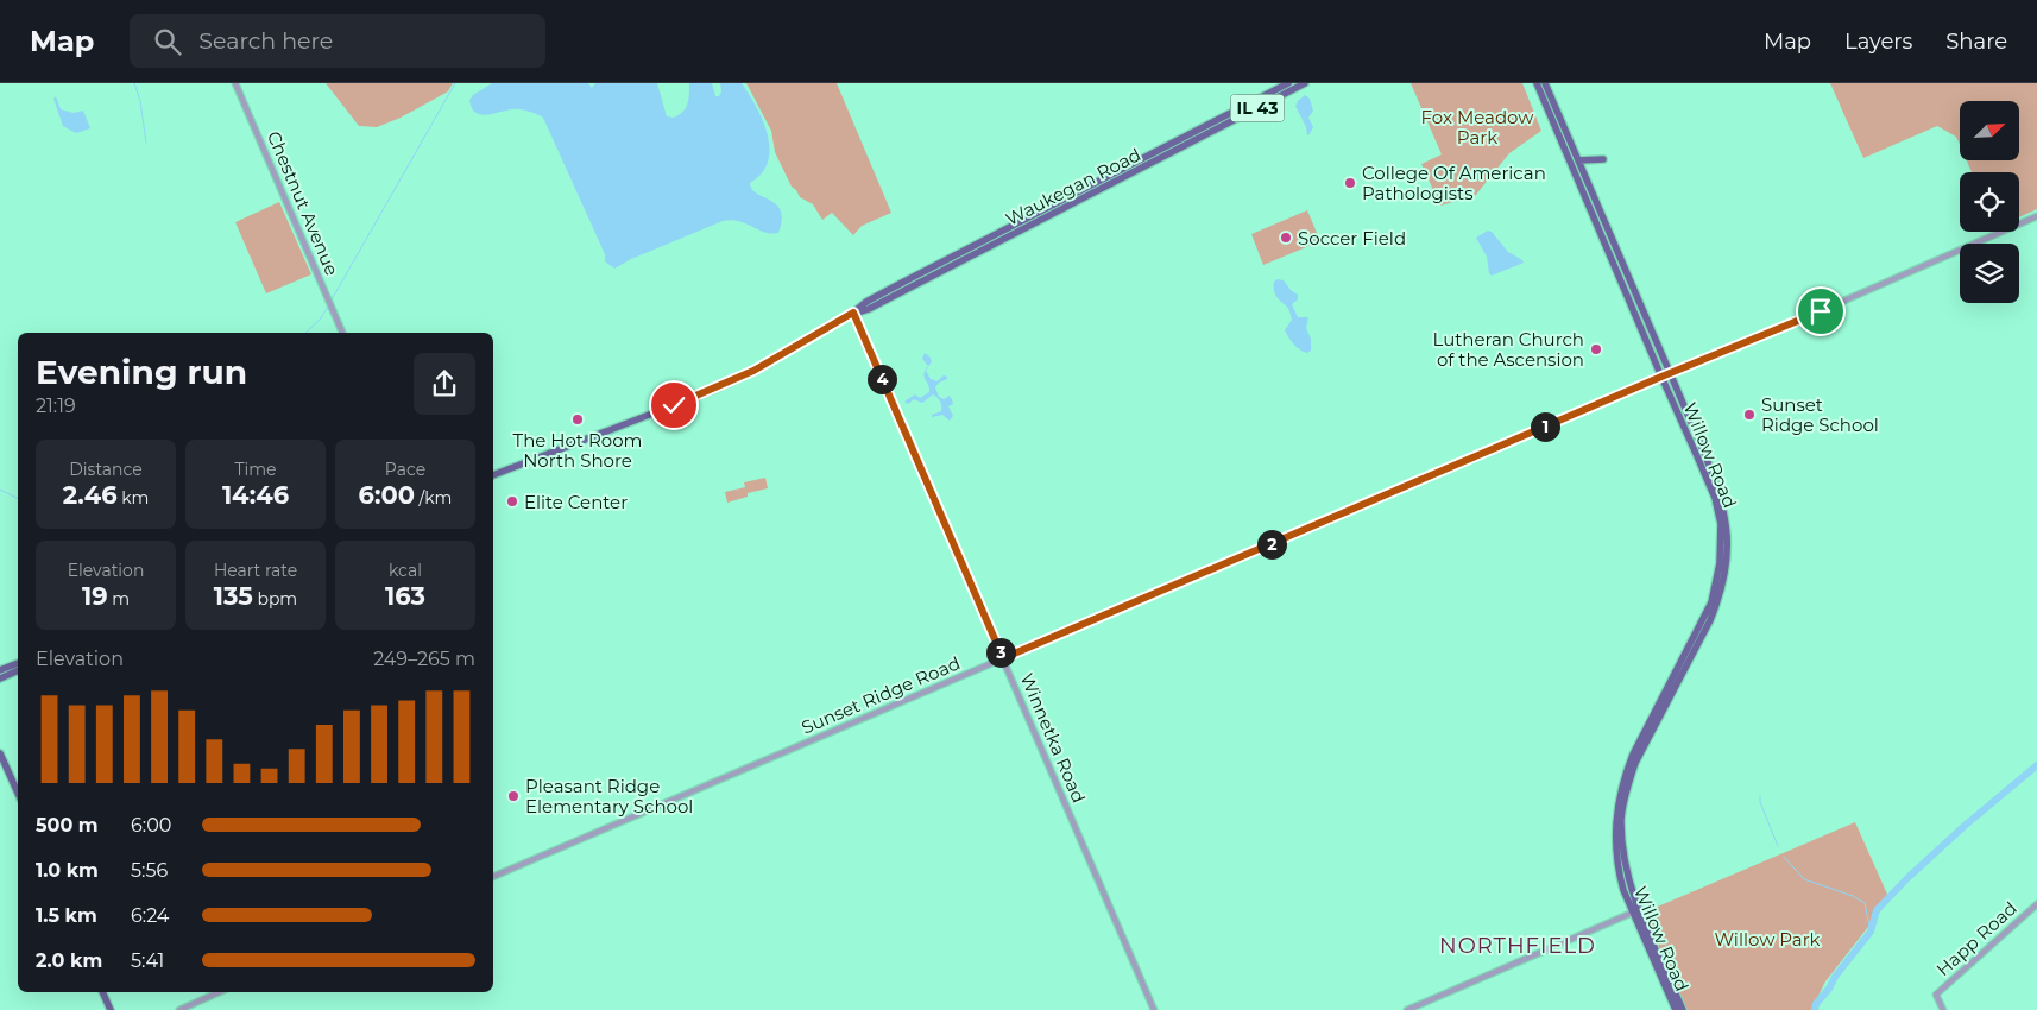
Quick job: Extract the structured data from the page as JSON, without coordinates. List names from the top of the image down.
{
  "streets": {
    "main road": ["IL 43", "Waukegan Road", "Willow Road"],
    "street": [
      "Chestnut Avenue",
      "Sunset Ridge Road",
      "Winnetka Road",
      "Happ Road"
    ]
  },
  "crossings": [
    ["Waukegan Road", "Winnetka Road"],
    ["Willow Road", "Sunset Ridge Road"],
    ["Sunset Ridge Road", "Winnetka Road"]
  ],
  "districts": ["NORTHFIELD"],
  "parks": ["Fox Meadow Park", "Willow Park"],
  "places": [
    "College Of American Pathologists",
    "Soccer Field",
    "Lutheran Church of the Ascension",
    "Sunset Ridge School",
    "The Hot Room North Shore",
    "Elite Center",
    "Pleasant Ridge Elementary School"
  ],
  "north": "top right",
  "page": {
    "header": "Map",
    "search": "Search here",
    "nav": ["Map", "Layers", "Share"],
    "heading": ["Evening run", "21:19"],
    "pins": [
      "4",
      "1",
      "2",
      "3"
    ],
    "stats": [
      ["Distance", "2.46 km"],
      ["Time", "14:46"],
      ["Pace", "6:00 /km"],
      ["Elevation", "19 m"],
      ["Heart rate", "135 bpm"],
      ["kcal", "163"]
    ],
    "chart": ["Elevation", "249–265 m"],
    "list": [
      {
        "name": "500 m",
        "note": "6:00"
      },
      {
        "name": "1.0 km",
        "note": "5:56"
      },
      {
        "name": "1.5 km",
        "note": "6:24"
      },
      {
        "name": "2.0 km",
        "note": "5:41"
      }
    ]
  }
}
